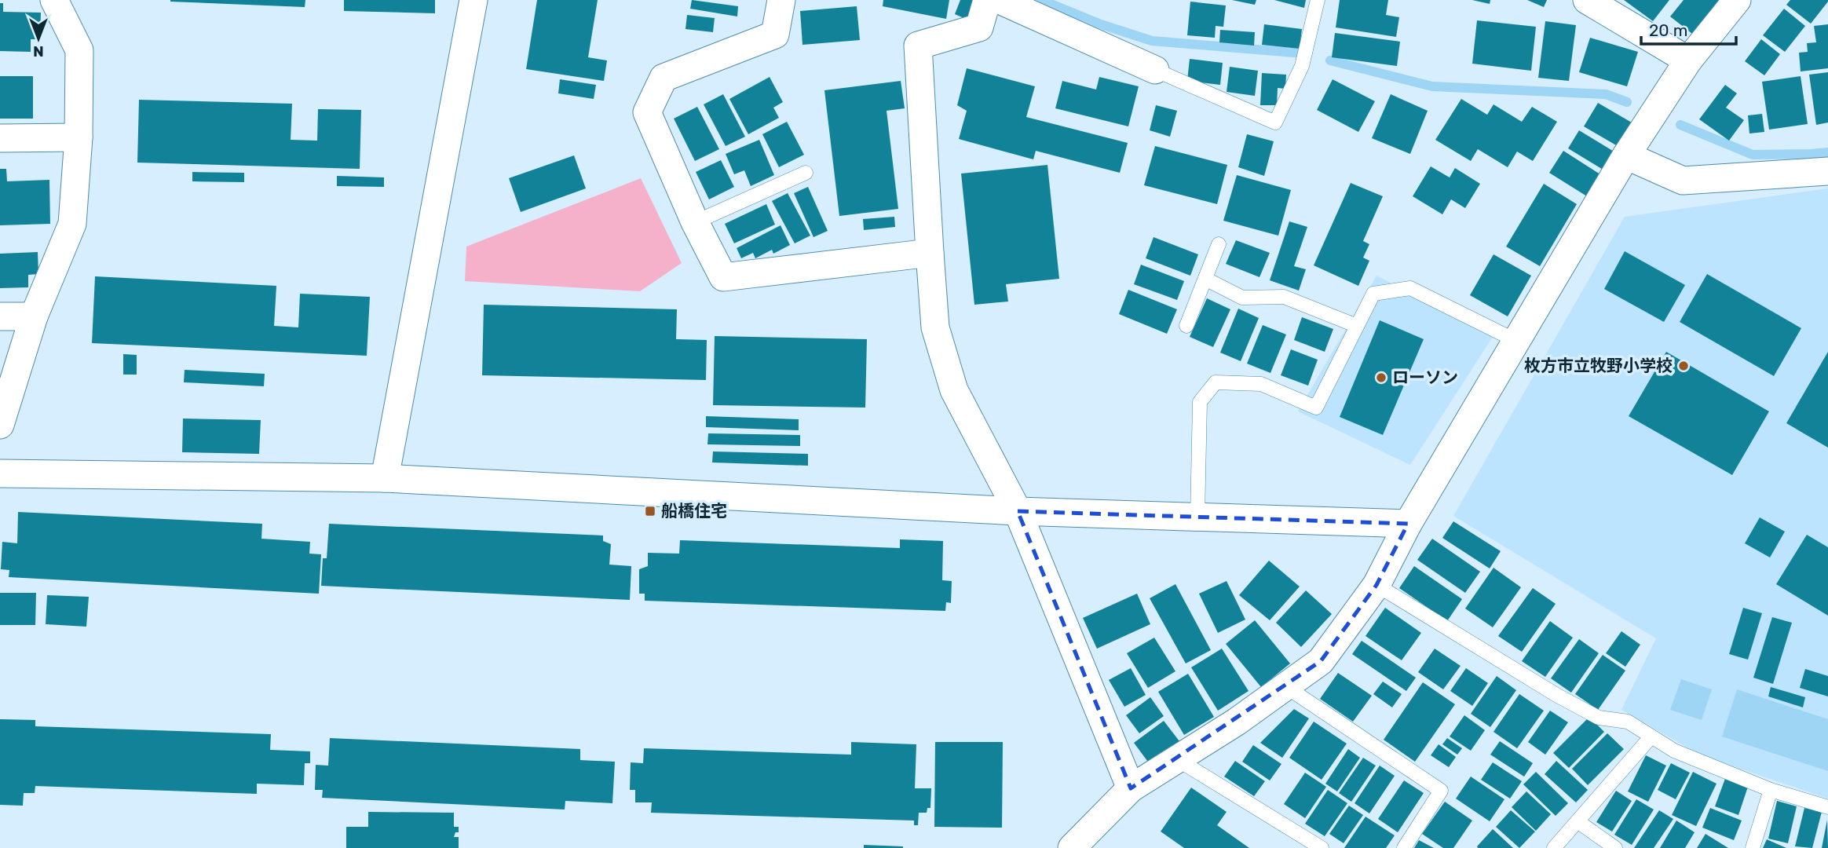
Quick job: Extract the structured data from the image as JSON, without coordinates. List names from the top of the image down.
{
  "places": {
    "other": ["枚方市立牧野小学校", "ローソン"],
    "transit": ["船橋住宅"]
  },
  "scale_bar": "20 m",
  "north": "bottom"
}
